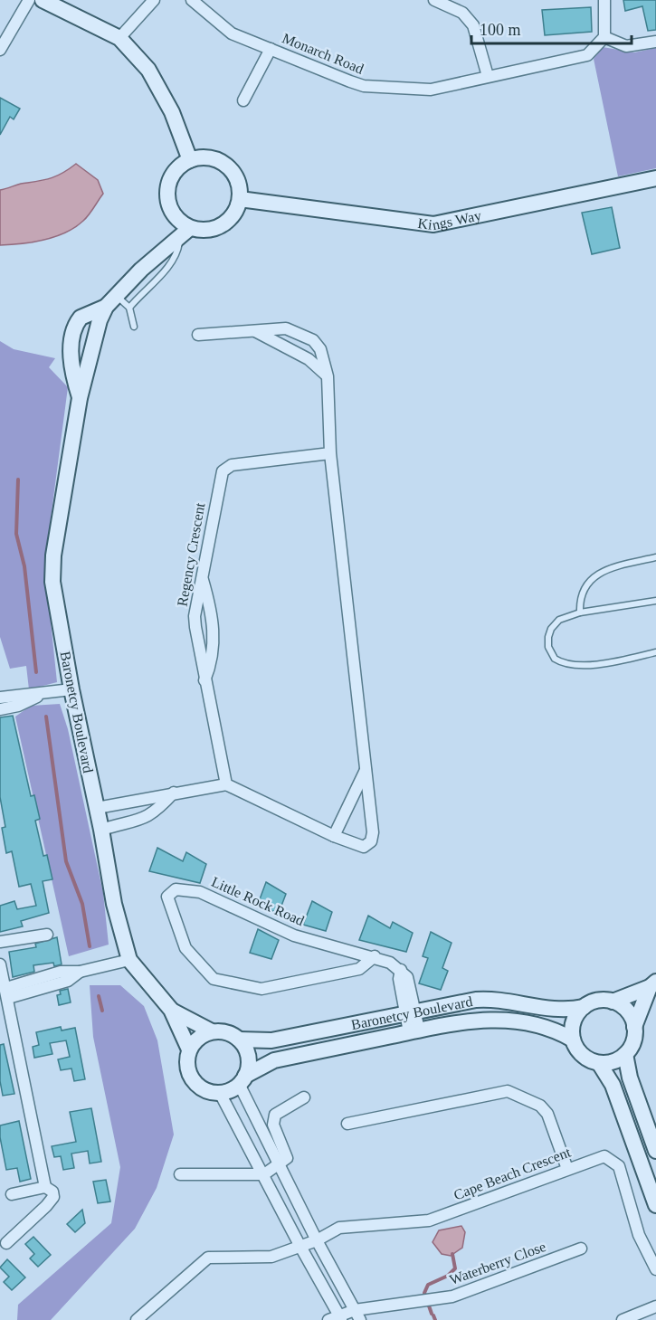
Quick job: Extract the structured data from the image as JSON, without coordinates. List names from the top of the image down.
{
  "streets": {
    "street": [
      "Monarch Road",
      "Kings Way",
      "Regency Crescent",
      "Baronetcy Boulevard",
      "Little Rock Road",
      "Cape Beach Crescent",
      "Waterberry Close"
    ]
  },
  "crossings": [
    ["Kings Way", "Baronetcy Boulevard"],
    ["Baronetcy Boulevard", "Little Rock Road"]
  ],
  "scale_bar": "100 m"
}
